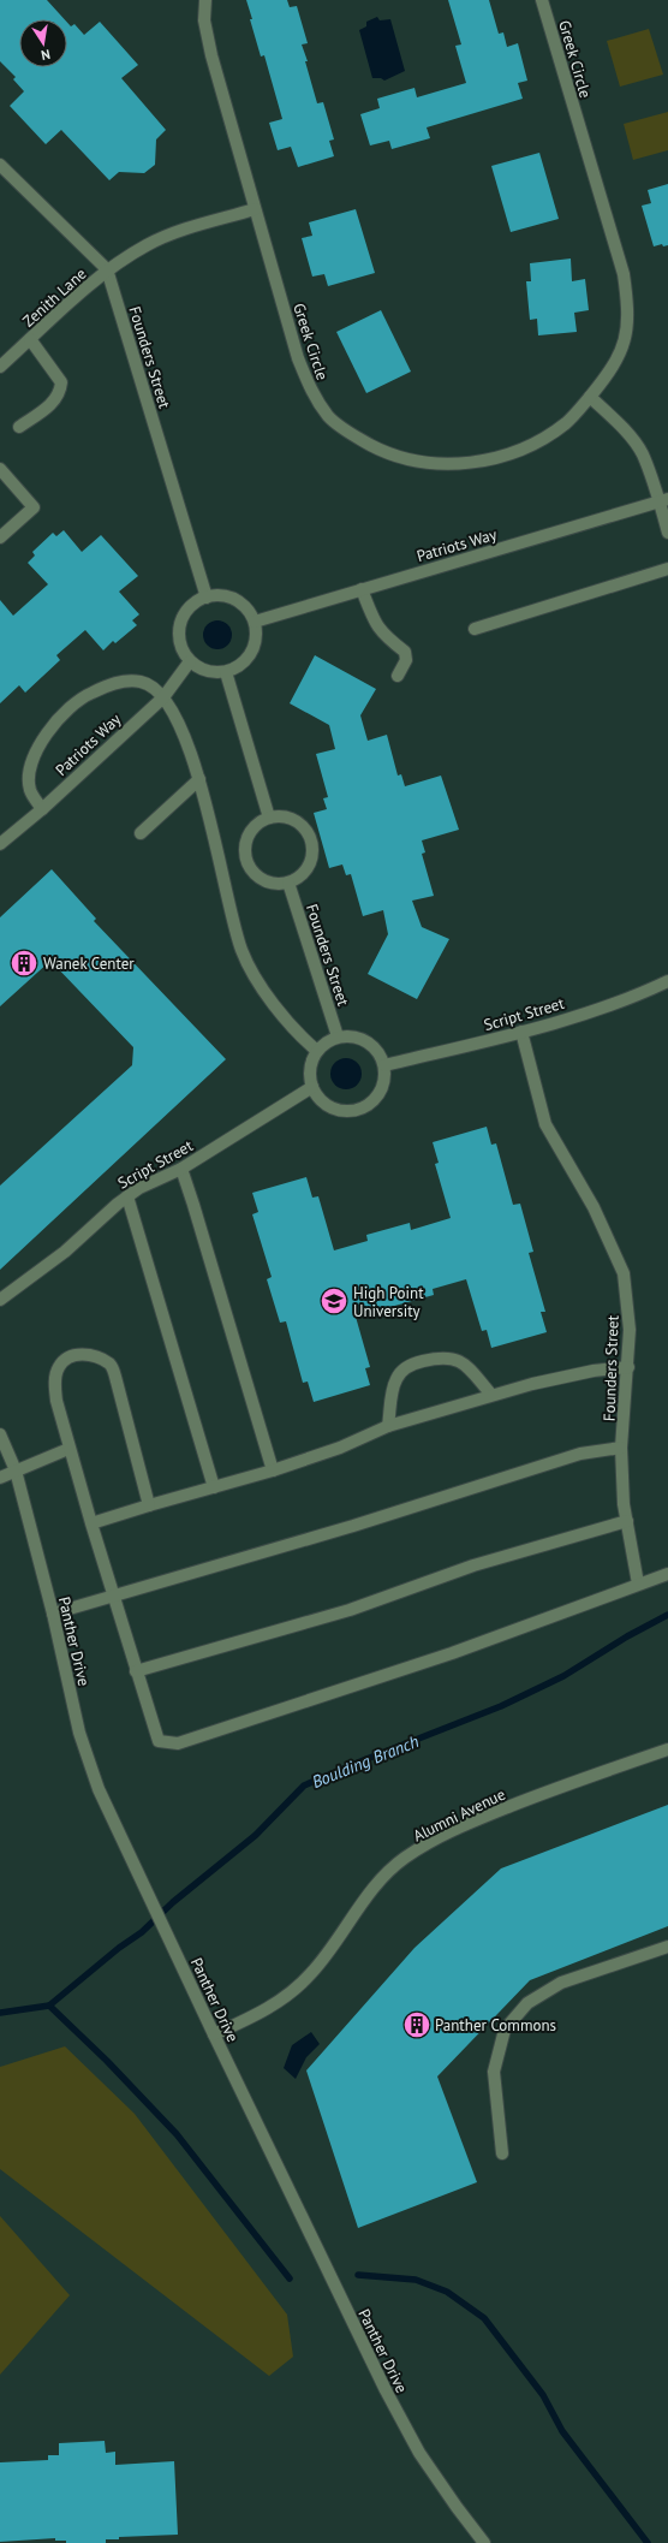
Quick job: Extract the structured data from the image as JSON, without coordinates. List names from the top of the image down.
{
  "streets": {
    "street": [
      "Greek Circle",
      "Zenith Lane",
      "Founders Street",
      "Patriots Way",
      "Script Street",
      "Panther Drive",
      "Alumni Avenue"
    ]
  },
  "crossings": [
    ["Zenith Lane", "Founders Street"],
    ["Founders Street", "Patriots Way"],
    ["Founders Street", "Script Street"],
    ["Panther Drive", "Alumni Avenue"]
  ],
  "water": ["Boulding Branch"],
  "places": {
    "building": ["Wanek Center", "Panther Commons"],
    "school or university": ["High Point University"]
  },
  "north": "bottom"
}
